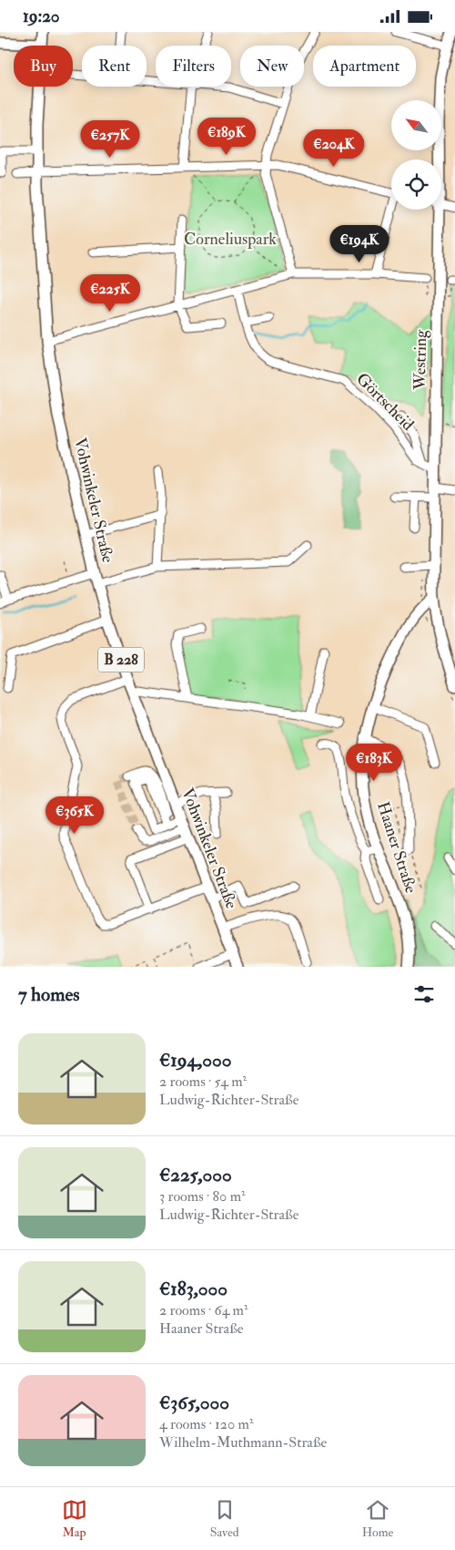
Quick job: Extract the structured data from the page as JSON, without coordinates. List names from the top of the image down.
{
  "streets": {
    "main road": [
      "Westring",
      "Vohwinkeler Straße",
      "B 228",
      "Haaner Straße"
    ],
    "street": ["Görtscheid"]
  },
  "crossings": [
    ["Westring", "Görtscheid"],
    ["Westring", "Haaner Straße"]
  ],
  "parks": ["Corneliuspark"],
  "north": "top left",
  "page": {
    "status": "19:20",
    "chip": [
      "Buy",
      "Rent",
      "Filters",
      "New",
      "Apartment"
    ],
    "price": [
      "€189K",
      "€257K",
      "€204K",
      "€194K",
      "€225K",
      "€183K",
      "€365K"
    ],
    "heading": "7 homes",
    "list": [
      {
        "name": "€194,000",
        "note": "2 rooms · 54 m² · Ludwig-Richter-Straße"
      },
      {
        "name": "€225,000",
        "note": "3 rooms · 80 m² · Ludwig-Richter-Straße"
      },
      {
        "name": "€183,000",
        "note": "2 rooms · 64 m² · Haaner Straße"
      },
      {
        "name": "€365,000",
        "note": "4 rooms · 120 m² · Wilhelm-Muthmann-Straße"
      }
    ],
    "tabs": ["Map", "Saved", "Home"]
  }
}
